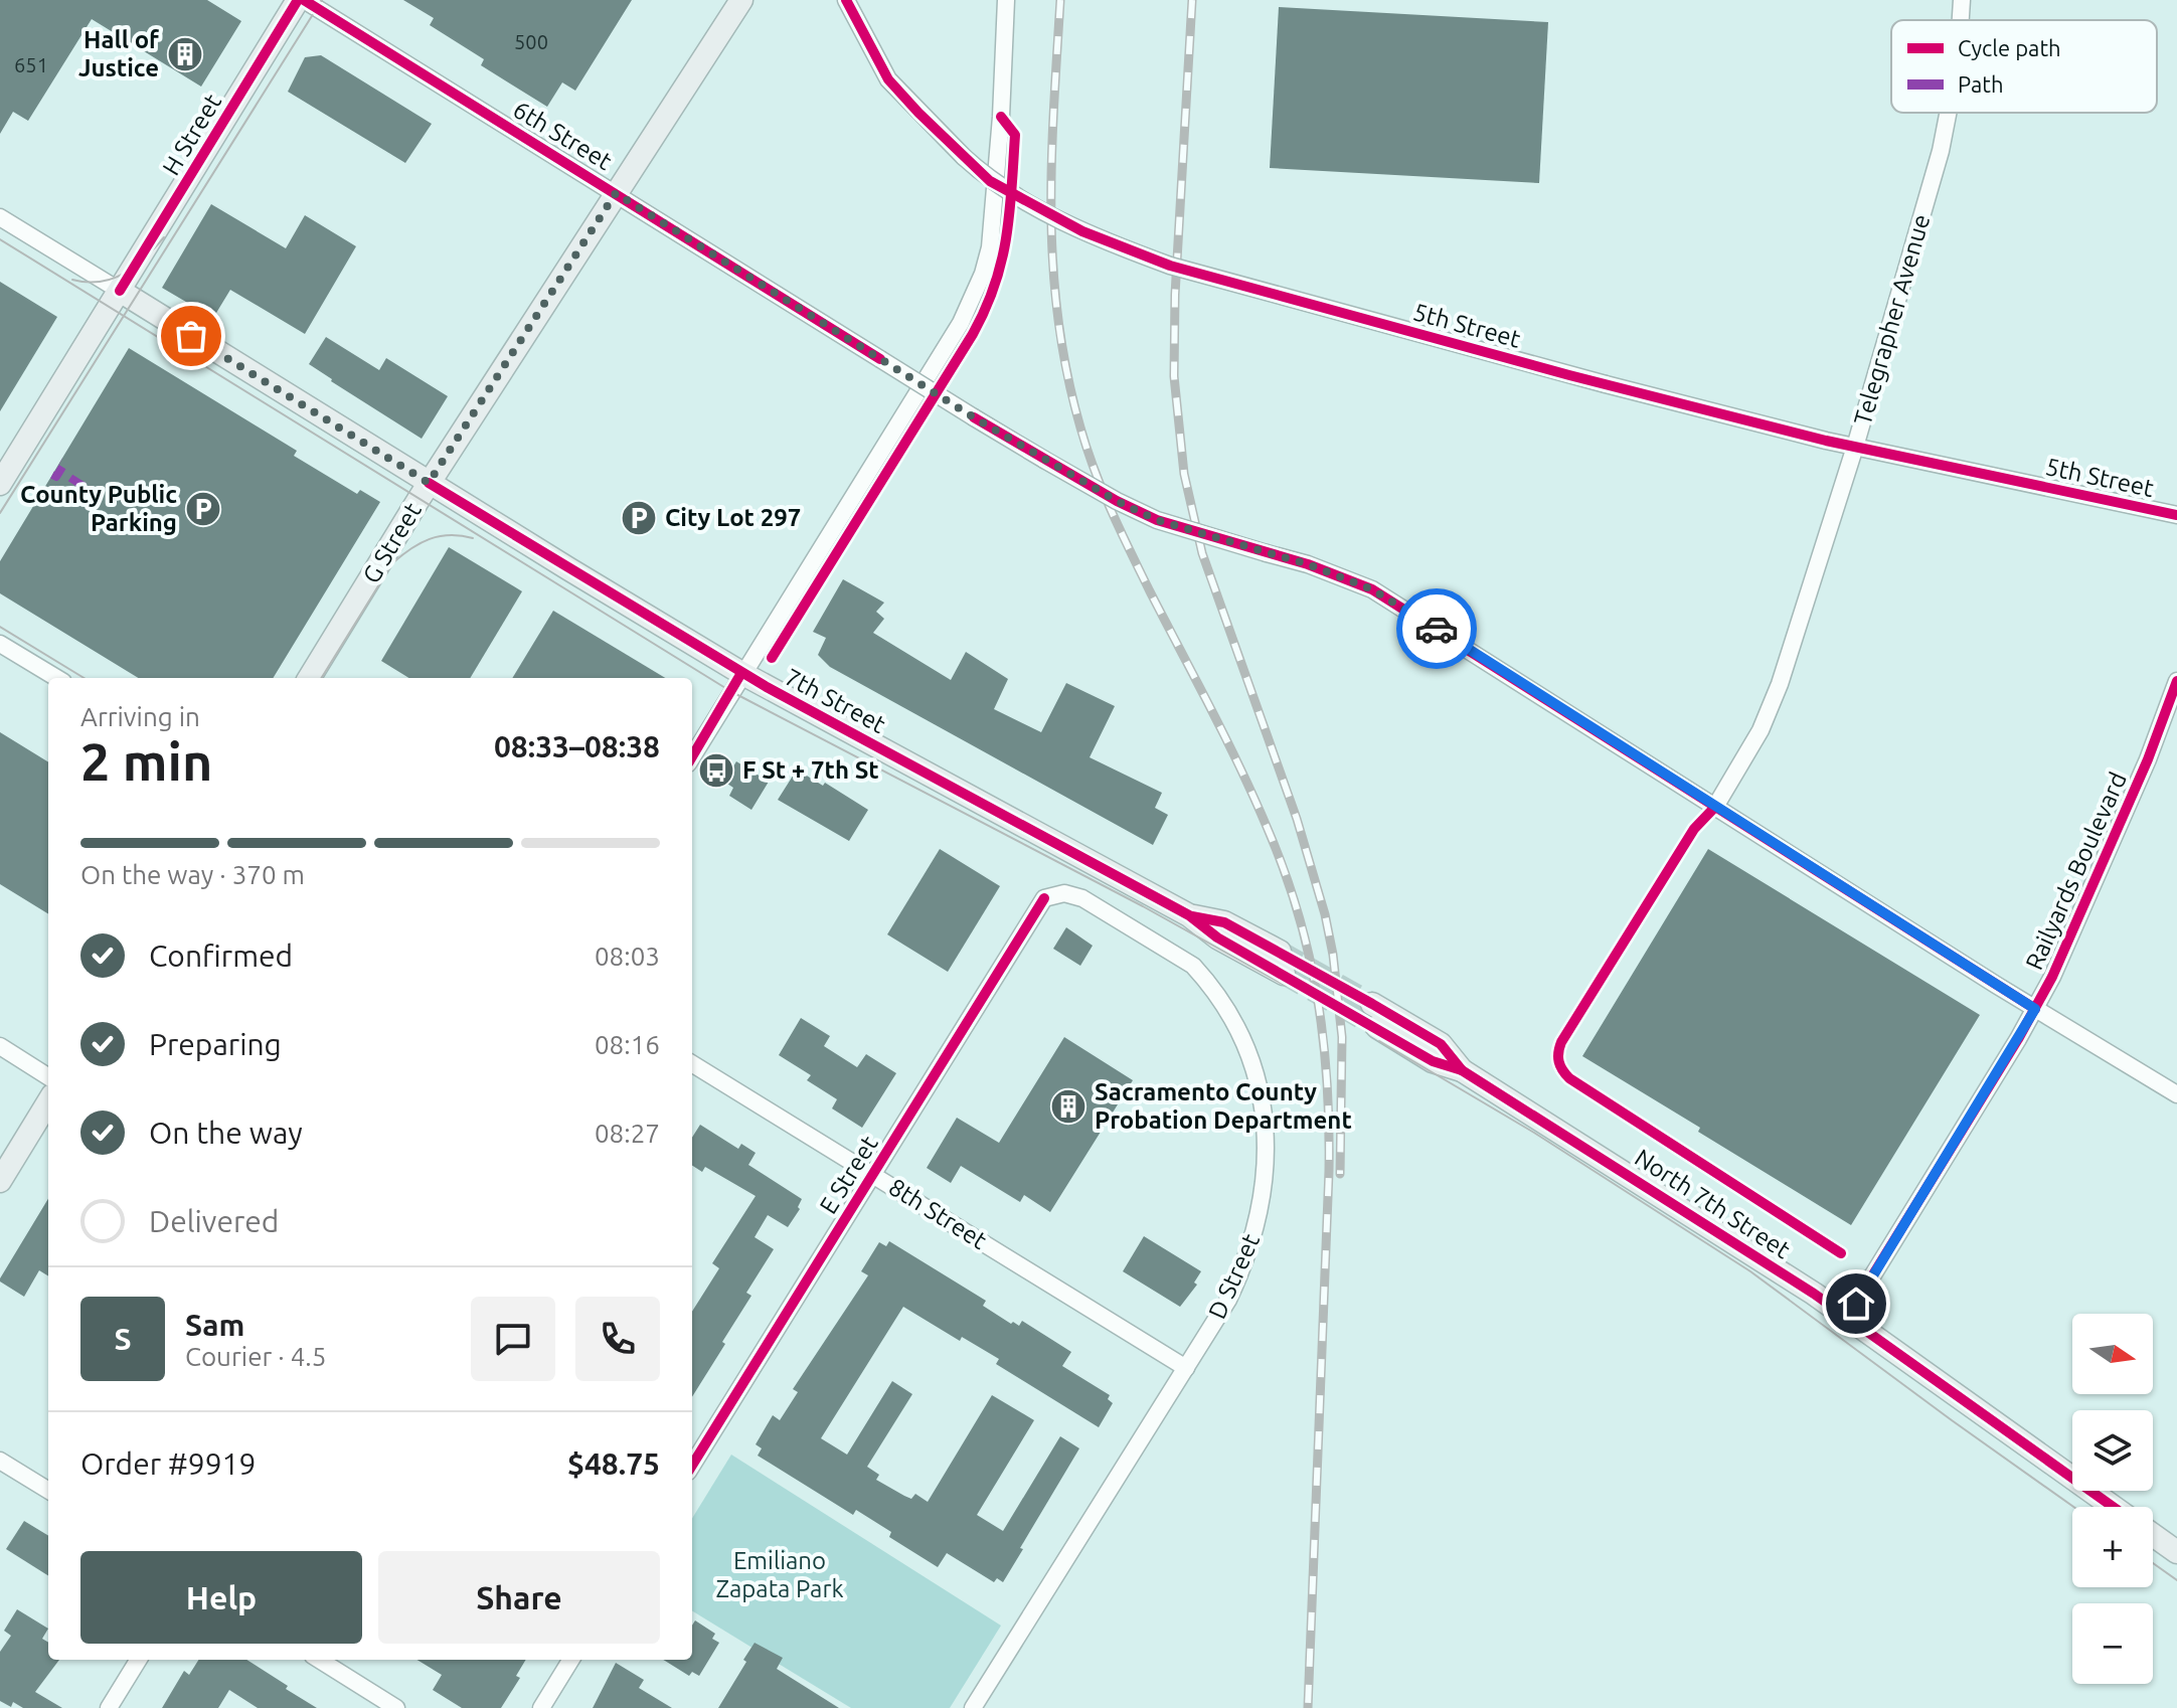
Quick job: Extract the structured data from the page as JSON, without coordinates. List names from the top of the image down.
{
  "streets": {
    "main road": [
      "H Street",
      "G Street",
      "7th Street",
      "North 7th Street"
    ],
    "street": [
      "6th Street",
      "Telegrapher Avenue",
      "5th Street",
      "Railyards Boulevard",
      "E Street",
      "8th Street",
      "D Street"
    ]
  },
  "crossings": [
    ["H Street", "6th Street"],
    ["H Street", "7th Street"],
    ["6th Street", "Telegrapher Avenue"],
    ["6th Street", "G Street"],
    ["6th Street", "Railyards Boulevard"],
    ["Telegrapher Avenue", "5th Street"],
    ["G Street", "7th Street"],
    ["Railyards Boulevard", "North 7th Street"],
    ["E Street", "8th Street"],
    ["E Street", "D Street"],
    ["8th Street", "D Street"]
  ],
  "parks": ["Emiliano Zapata Park"],
  "places": {
    "building": ["Hall of Justice", "Sacramento County Probation Department"],
    "parking": ["County Public Parking", "City Lot 297"],
    "bus stop": ["F St + 7th St"]
  },
  "house_numbers": ["500", "651"],
  "legend": ["Cycle path", "Path"],
  "north": "right",
  "page": {
    "heading": ["2 min", "Arriving in", "08:33–08:38"],
    "panel": [
      "Sam",
      "Courier · 4.5",
      "Order #9919",
      "$48.75"
    ],
    "bar": "On the way · 370 m",
    "list": [
      ["Confirmed", "08:03"],
      ["Preparing", "08:16"],
      ["On the way", "08:27"],
      "Delivered"
    ],
    "round": "S",
    "map_buttons": ["+", "−"],
    "buttons": ["Help", "Share"]
  }
}
